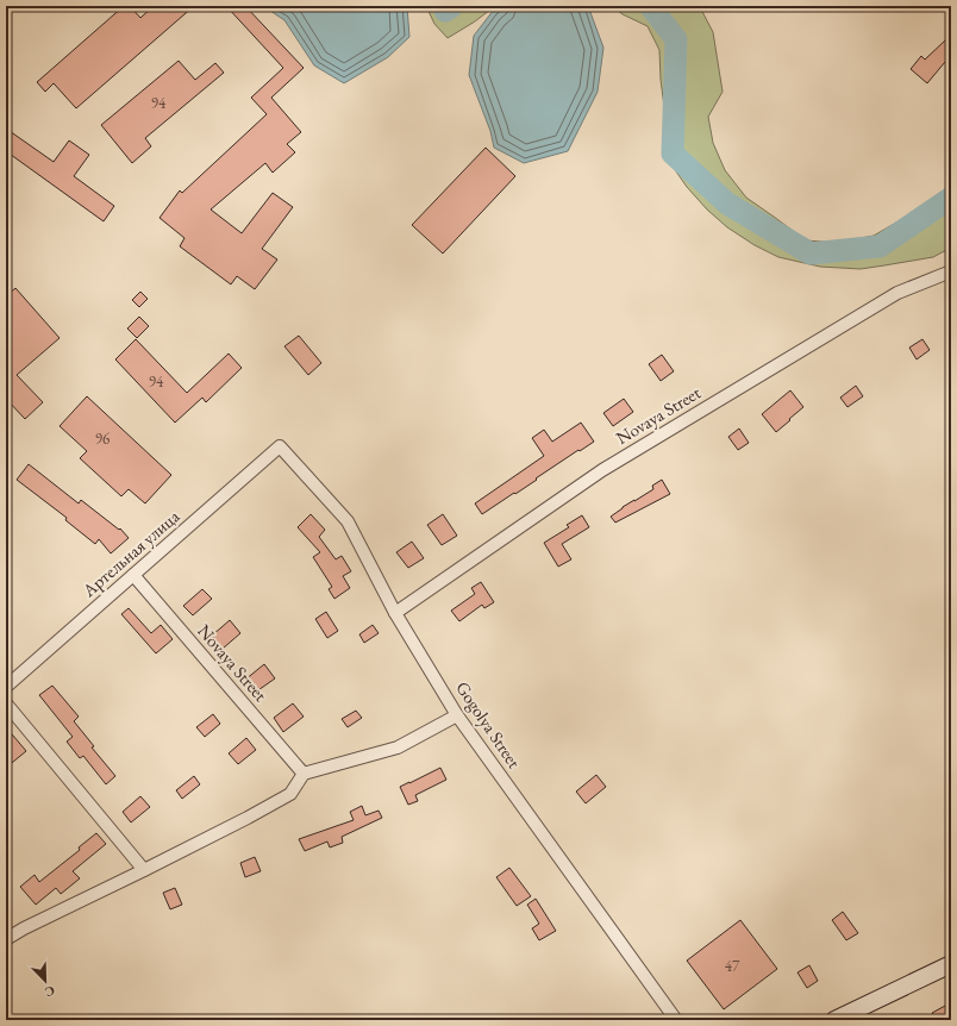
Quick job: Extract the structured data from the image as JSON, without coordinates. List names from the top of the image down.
{
  "streets": {
    "street": ["Novaya Street", "Артельная улица", "Gogolya Street"]
  },
  "crossings": [
    ["Novaya Street", "Артельная улица"],
    ["Novaya Street", "Gogolya Street"],
    ["Артельная улица", "Gogolya Street"]
  ],
  "house_numbers": [
    "94",
    "94",
    "96",
    "47"
  ],
  "north": "bottom right"
}
